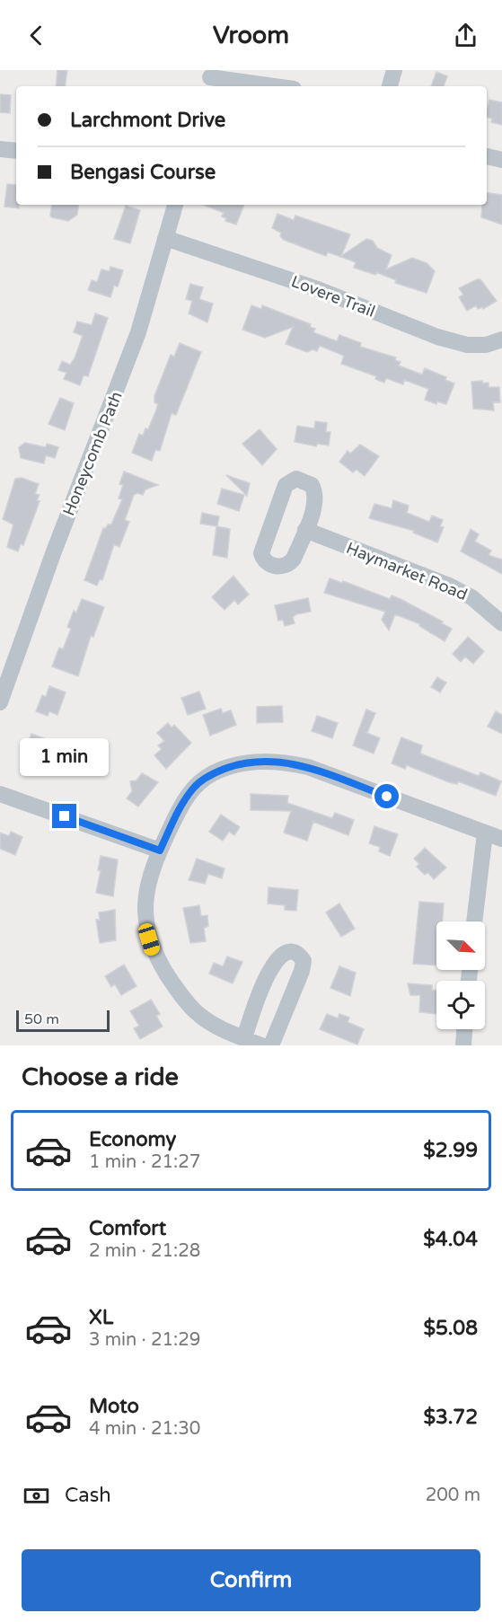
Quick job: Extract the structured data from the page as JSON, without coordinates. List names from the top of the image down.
{
  "streets": {
    "street": ["Lovere Trail", "Honeycomb Path", "Haymarket Road"]
  },
  "crossings": [
    ["Lovere Trail", "Honeycomb Path"]
  ],
  "scale_bar": "50 m",
  "north": "bottom right",
  "page": {
    "header": "Vroom",
    "banner": ["Larchmont Drive", "Bengasi Course"],
    "bubble": "1 min",
    "scale": "50 m",
    "heading": "Choose a ride",
    "list": [
      {
        "name": "Economy",
        "note": "1 min · 21:27",
        "value": "$2.99"
      },
      {
        "name": "Comfort",
        "note": "2 min · 21:28",
        "value": "$4.04"
      },
      {
        "name": "XL",
        "note": "3 min · 21:29",
        "value": "$5.08"
      },
      {
        "name": "Moto",
        "note": "4 min · 21:30",
        "value": "$3.72"
      }
    ],
    "pay": ["Cash", "200 m"],
    "buttons": "Confirm"
  }
}
